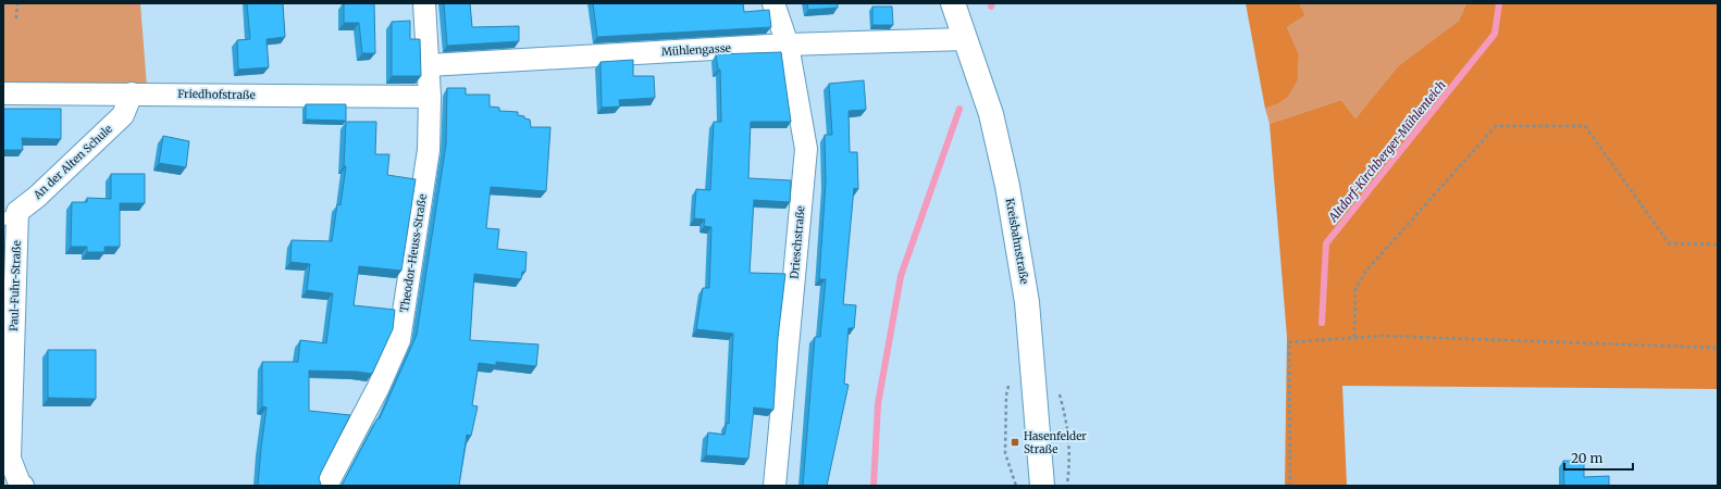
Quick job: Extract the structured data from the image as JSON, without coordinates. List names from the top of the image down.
{
  "streets": {
    "street": [
      "Mühlengasse",
      "Friedhofstraße",
      "An der Alten Schule",
      "Kreisbahnstraße",
      "Drieschstraße",
      "Theodor-Heuss-Straße",
      "Paul-Fuhr-Straße"
    ]
  },
  "crossings": [
    ["Mühlengasse", "Kreisbahnstraße"],
    ["Mühlengasse", "Drieschstraße"],
    ["Mühlengasse", "Theodor-Heuss-Straße"],
    ["Friedhofstraße", "An der Alten Schule"],
    ["Friedhofstraße", "Theodor-Heuss-Straße"],
    ["An der Alten Schule", "Paul-Fuhr-Straße"]
  ],
  "water": ["Altdorf-Kirchberger-Mühlenteich"],
  "places": {
    "transit": ["Hasenfelder Straße"]
  },
  "scale_bar": "20 m"
}
